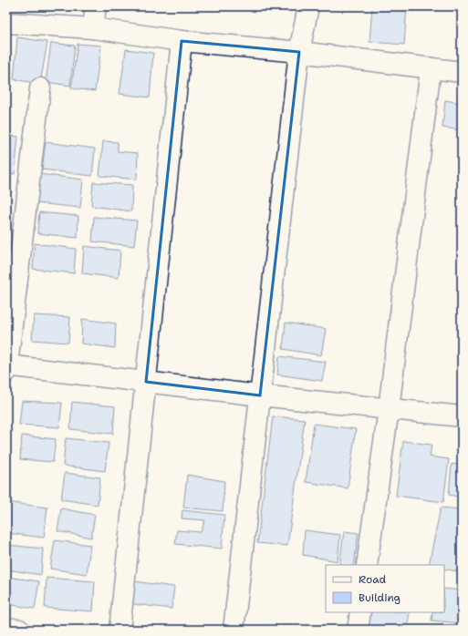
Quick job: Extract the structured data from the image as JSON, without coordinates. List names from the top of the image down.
{
  "legend": ["Road", "Building"]
}
